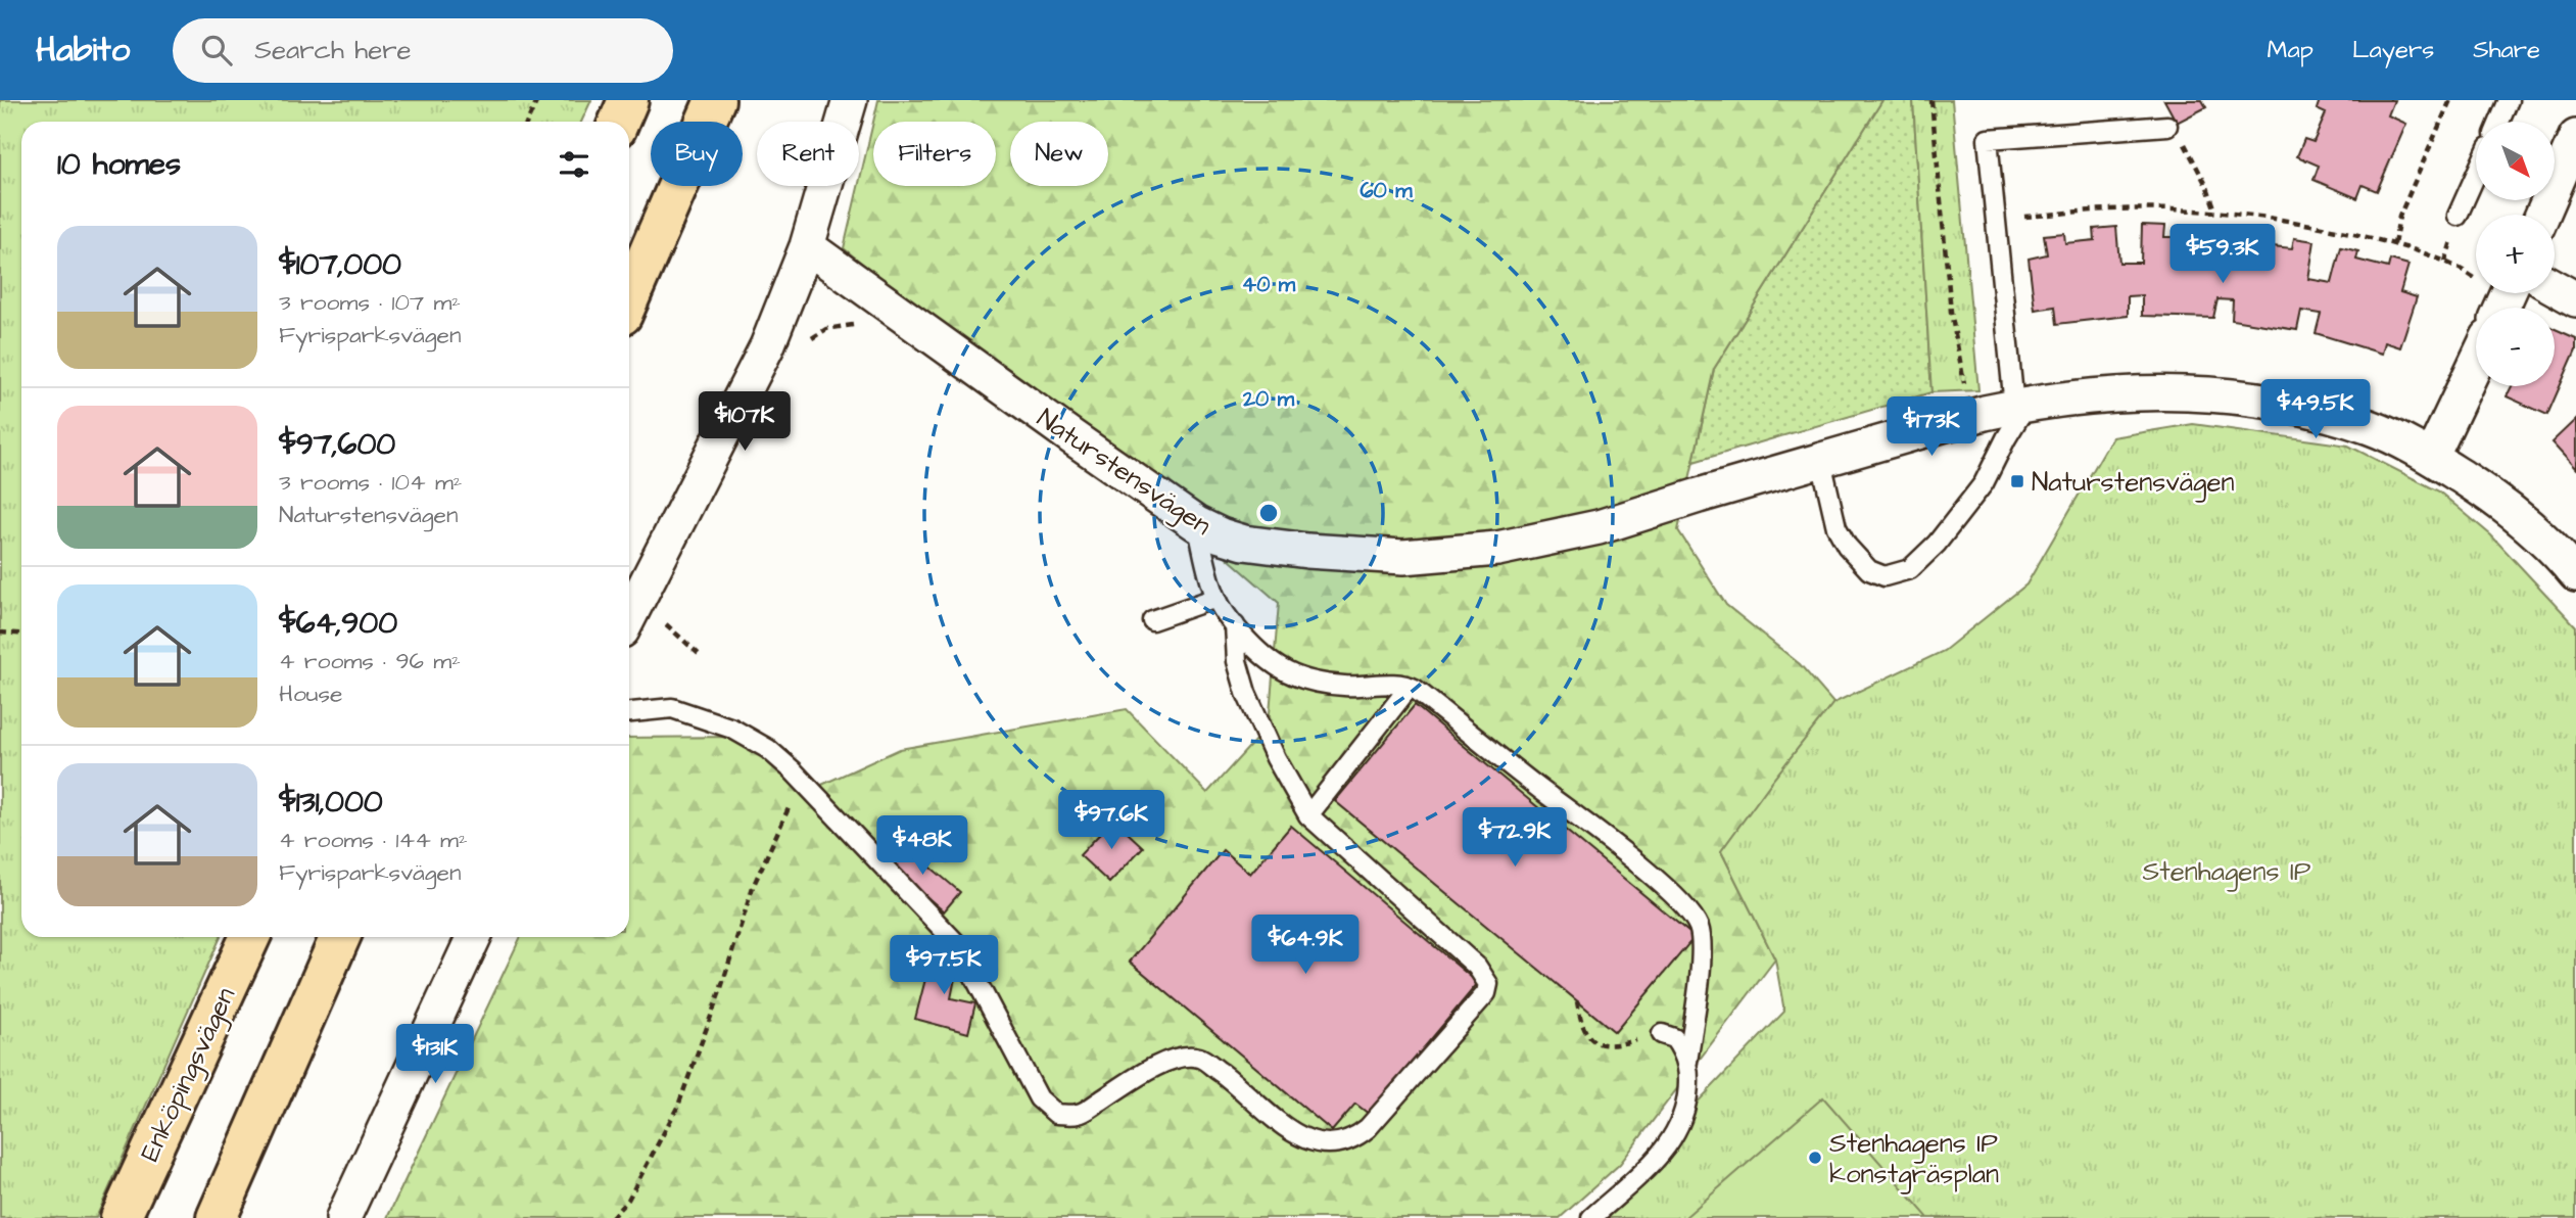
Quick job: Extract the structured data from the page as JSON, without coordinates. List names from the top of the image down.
{
  "streets": {
    "main road": ["Enköpingsvägen"],
    "street": ["Naturstensvägen"]
  },
  "parks": ["Stenhagens IP"],
  "places": {
    "transit": ["Naturstensvägen"],
    "other": ["Stenhagens IP konstgräsplan"]
  },
  "north": "bottom right",
  "page": {
    "header": "Habito",
    "search": "Search here",
    "nav": ["Map", "Layers", "Share"],
    "map_buttons": ["+", "−"],
    "chip": [
      "Buy",
      "Rent",
      "Filters",
      "New"
    ],
    "heading": "10 homes",
    "list": [
      {
        "name": "$107,000",
        "note": "3 rooms · 107 m² · Fyrisparksvägen"
      },
      {
        "name": "$97,600",
        "note": "3 rooms · 104 m² · Naturstensvägen"
      },
      {
        "name": "$64,900",
        "note": "4 rooms · 96 m² · House"
      },
      {
        "name": "$131,000",
        "note": "4 rooms · 144 m² · Fyrisparksvägen"
      }
    ],
    "price": [
      "$59.3K",
      "$49.5K",
      "$107K",
      "$173K",
      "$97.6K",
      "$72.9K",
      "$48K",
      "$64.9K",
      "$97.5K",
      "$131K"
    ]
  },
  "rings": ["60 m", "40 m", "20 m"]
}
